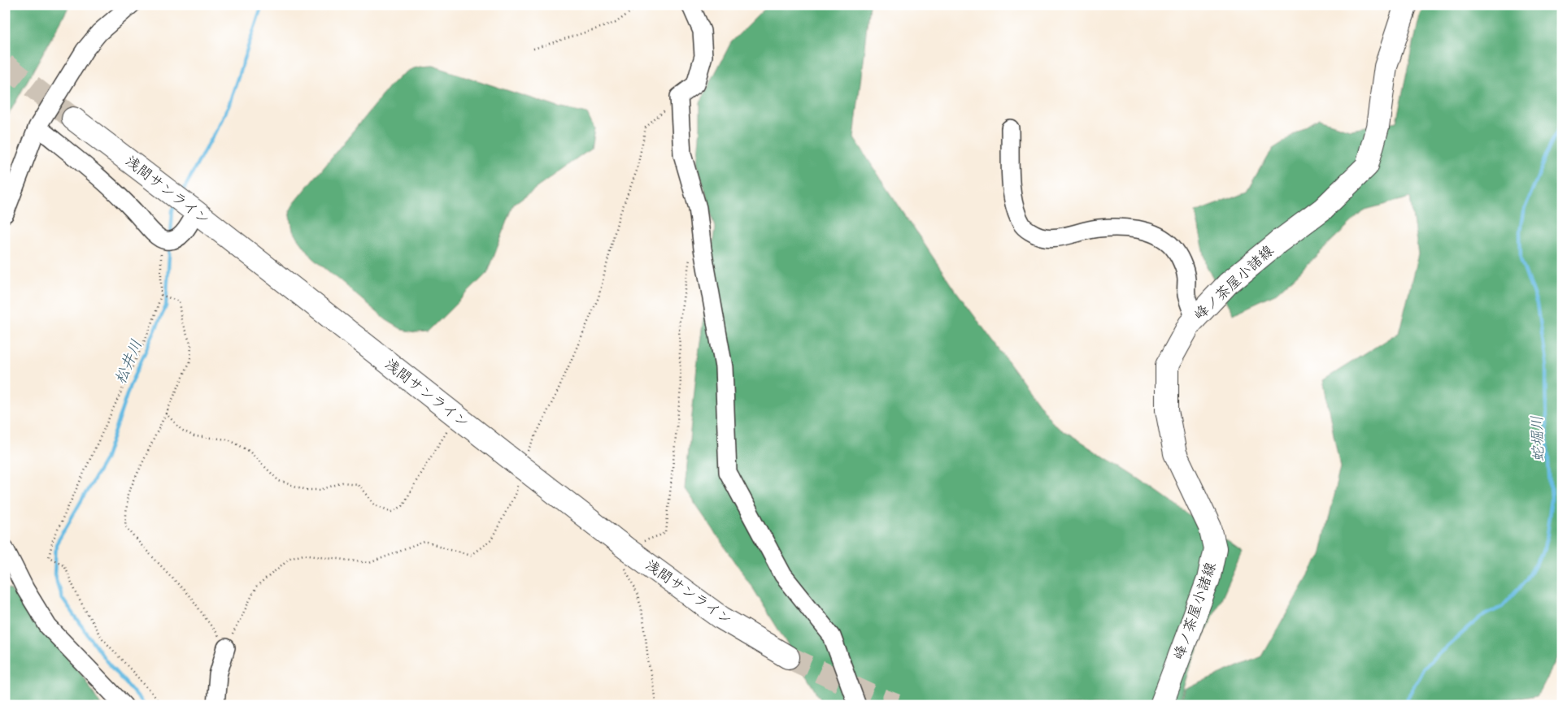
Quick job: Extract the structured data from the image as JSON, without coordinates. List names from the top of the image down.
{
  "streets": {
    "main road": ["浅間サンライン", "峰ノ茶屋小諸線"]
  },
  "water": ["松井川", "蛇堀川"]
}
